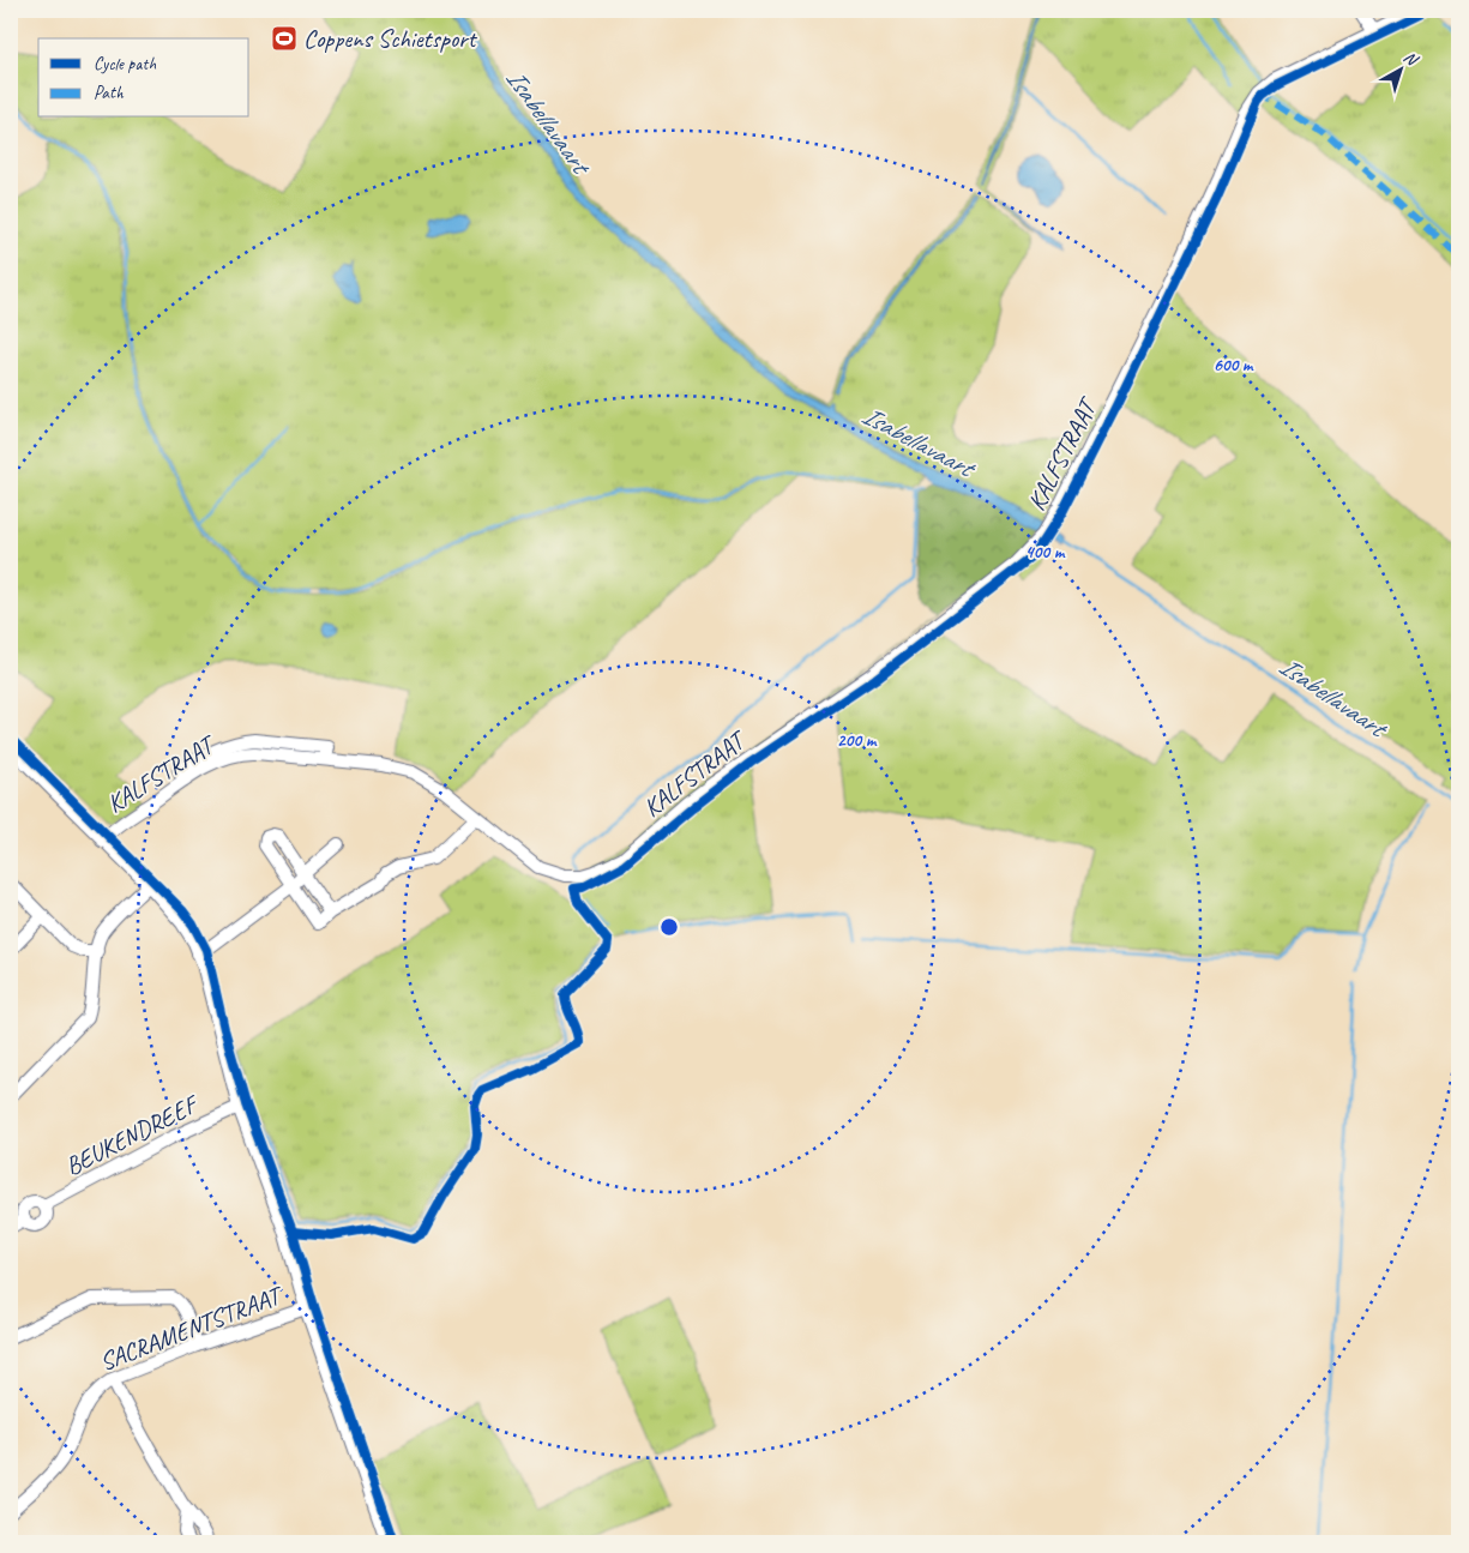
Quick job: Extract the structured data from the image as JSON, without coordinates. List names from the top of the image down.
{
  "streets": {
    "street": ["KALFSTRAAT", "BEUKENDREEF", "SACRAMENTSTRAAT"]
  },
  "water": ["Isabellavaart"],
  "places": {
    "sports": ["Coppens Schietsport"]
  },
  "legend": ["Cycle path", "Path"],
  "north": "top right",
  "rings": ["600 m", "400 m", "200 m"]
}
